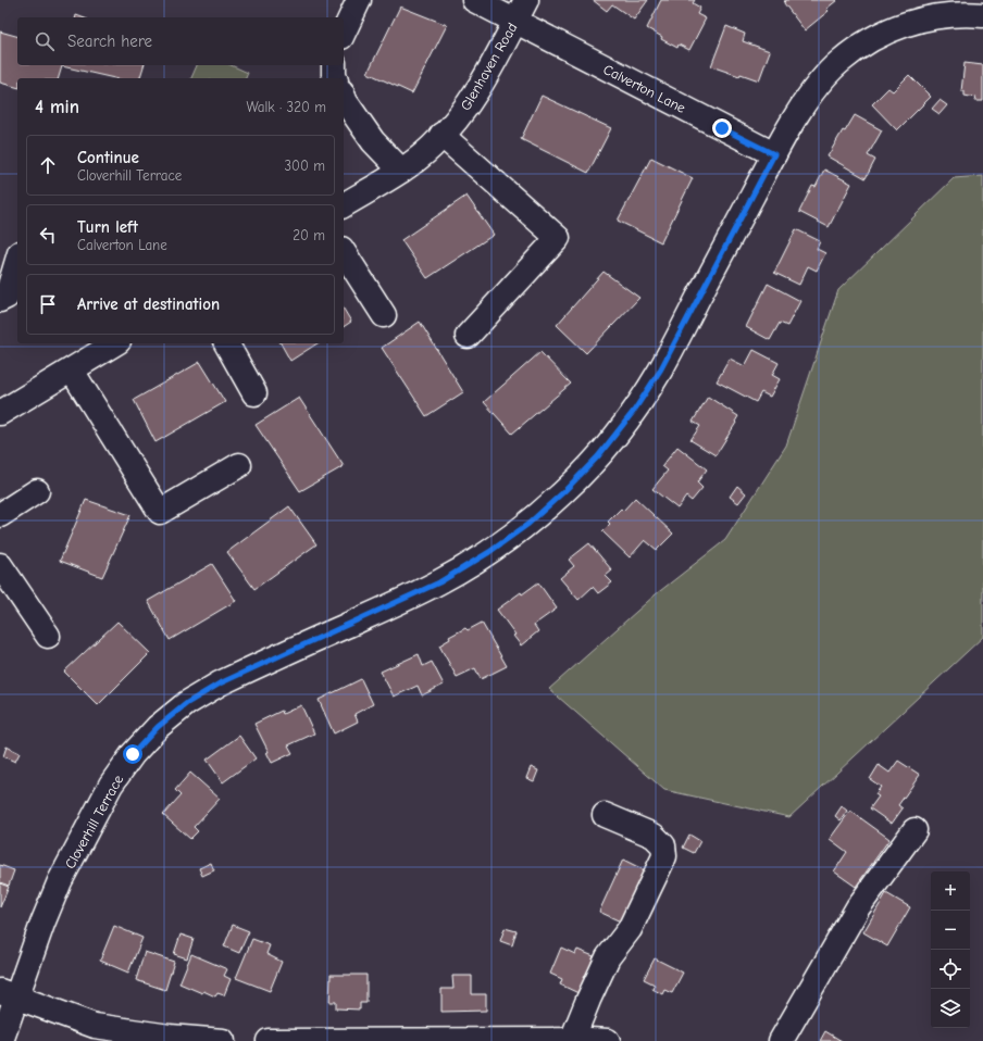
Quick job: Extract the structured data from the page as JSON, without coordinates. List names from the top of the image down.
{
  "streets": {
    "street": ["Glenhaven Road", "Calverton Lane", "Cloverhill Terrace"]
  },
  "crossings": [
    ["Glenhaven Road", "Calverton Lane"],
    ["Calverton Lane", "Cloverhill Terrace"]
  ],
  "page": {
    "search": "Search here",
    "heading": ["4 min", "Walk · 320 m"],
    "list": [
      ["Continue", "Cloverhill Terrace", "300 m"],
      ["Turn left", "Calverton Lane", "20 m"],
      "Arrive at destination"
    ],
    "map_buttons": ["+", "−"]
  }
}
